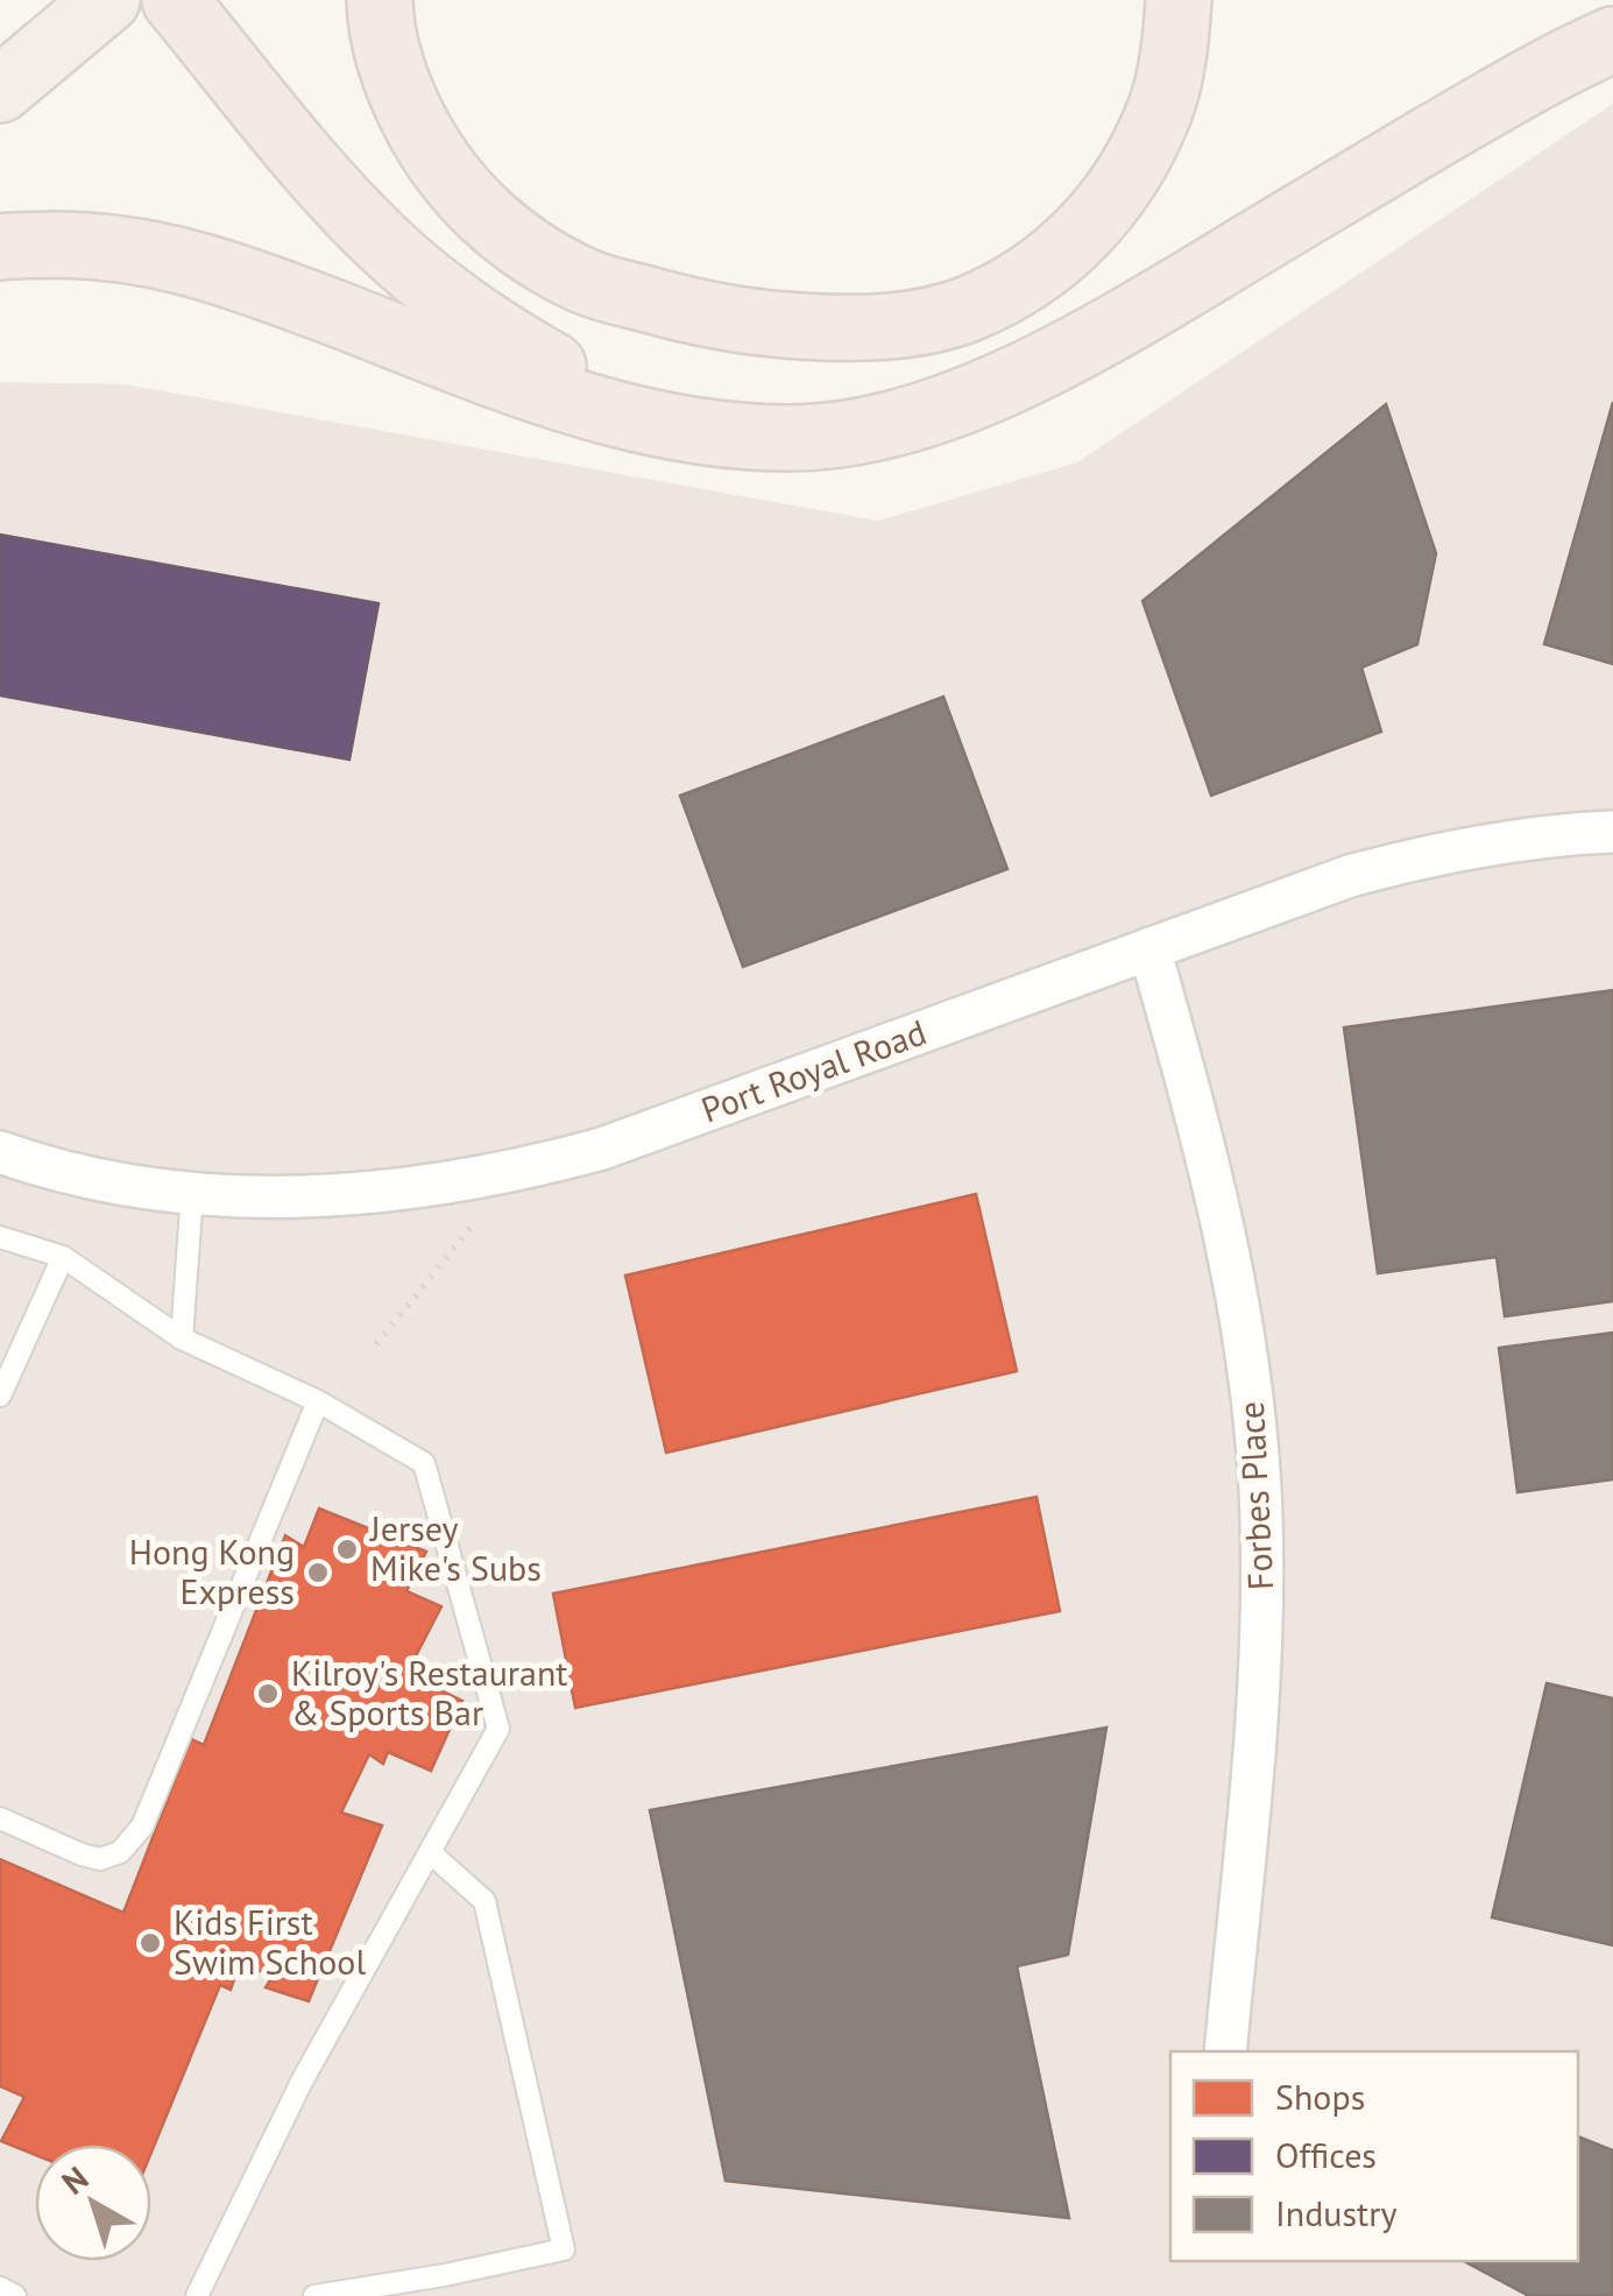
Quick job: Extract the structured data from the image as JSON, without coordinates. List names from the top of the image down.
{
  "streets": {
    "street": ["Port Royal Road", "Forbes Place"]
  },
  "crossings": [
    ["Port Royal Road", "Forbes Place"]
  ],
  "places": [
    "Jersey Mike's Subs",
    "Hong Kong Express",
    "Kilroy's Restaurant & Sports Bar",
    "Kids First Swim School"
  ],
  "legend": ["Shops", "Offices", "Industry"],
  "north": "top left"
}
